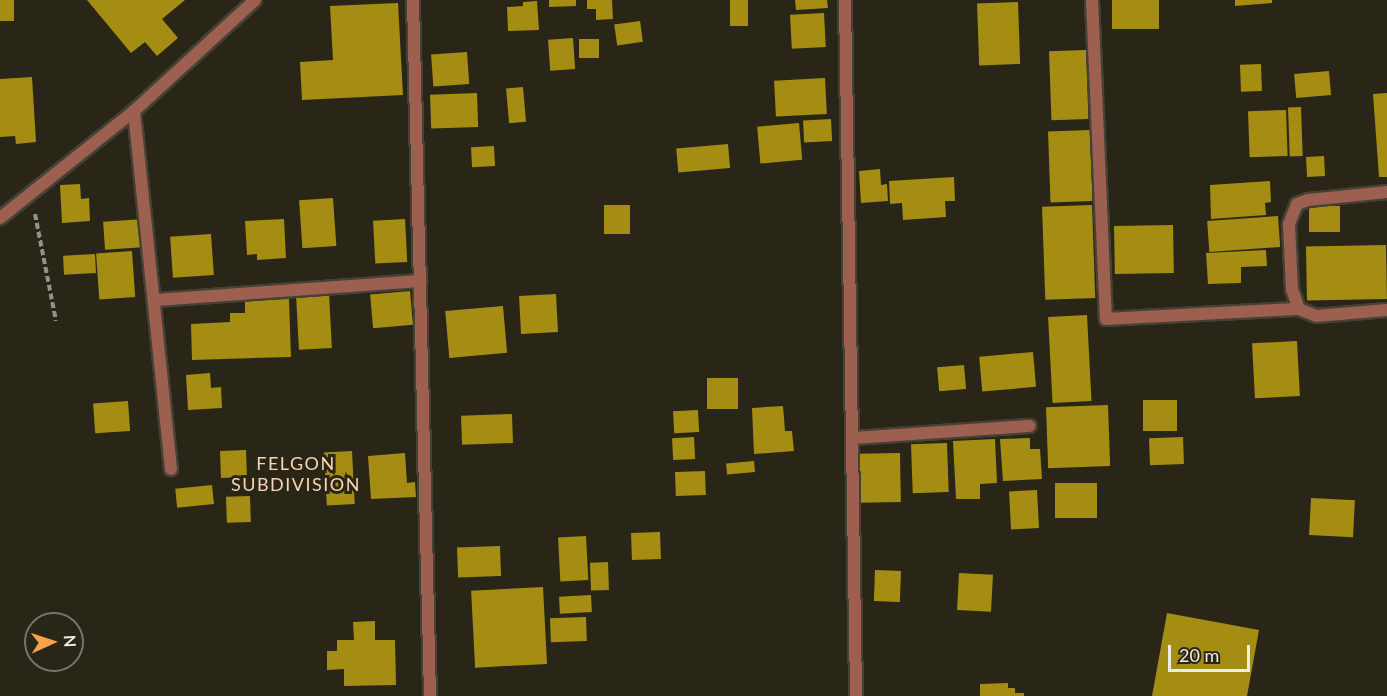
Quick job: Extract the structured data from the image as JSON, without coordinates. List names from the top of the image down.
{
  "districts": ["FELGON SUBDIVISION"],
  "scale_bar": "20 m",
  "north": "right"
}
